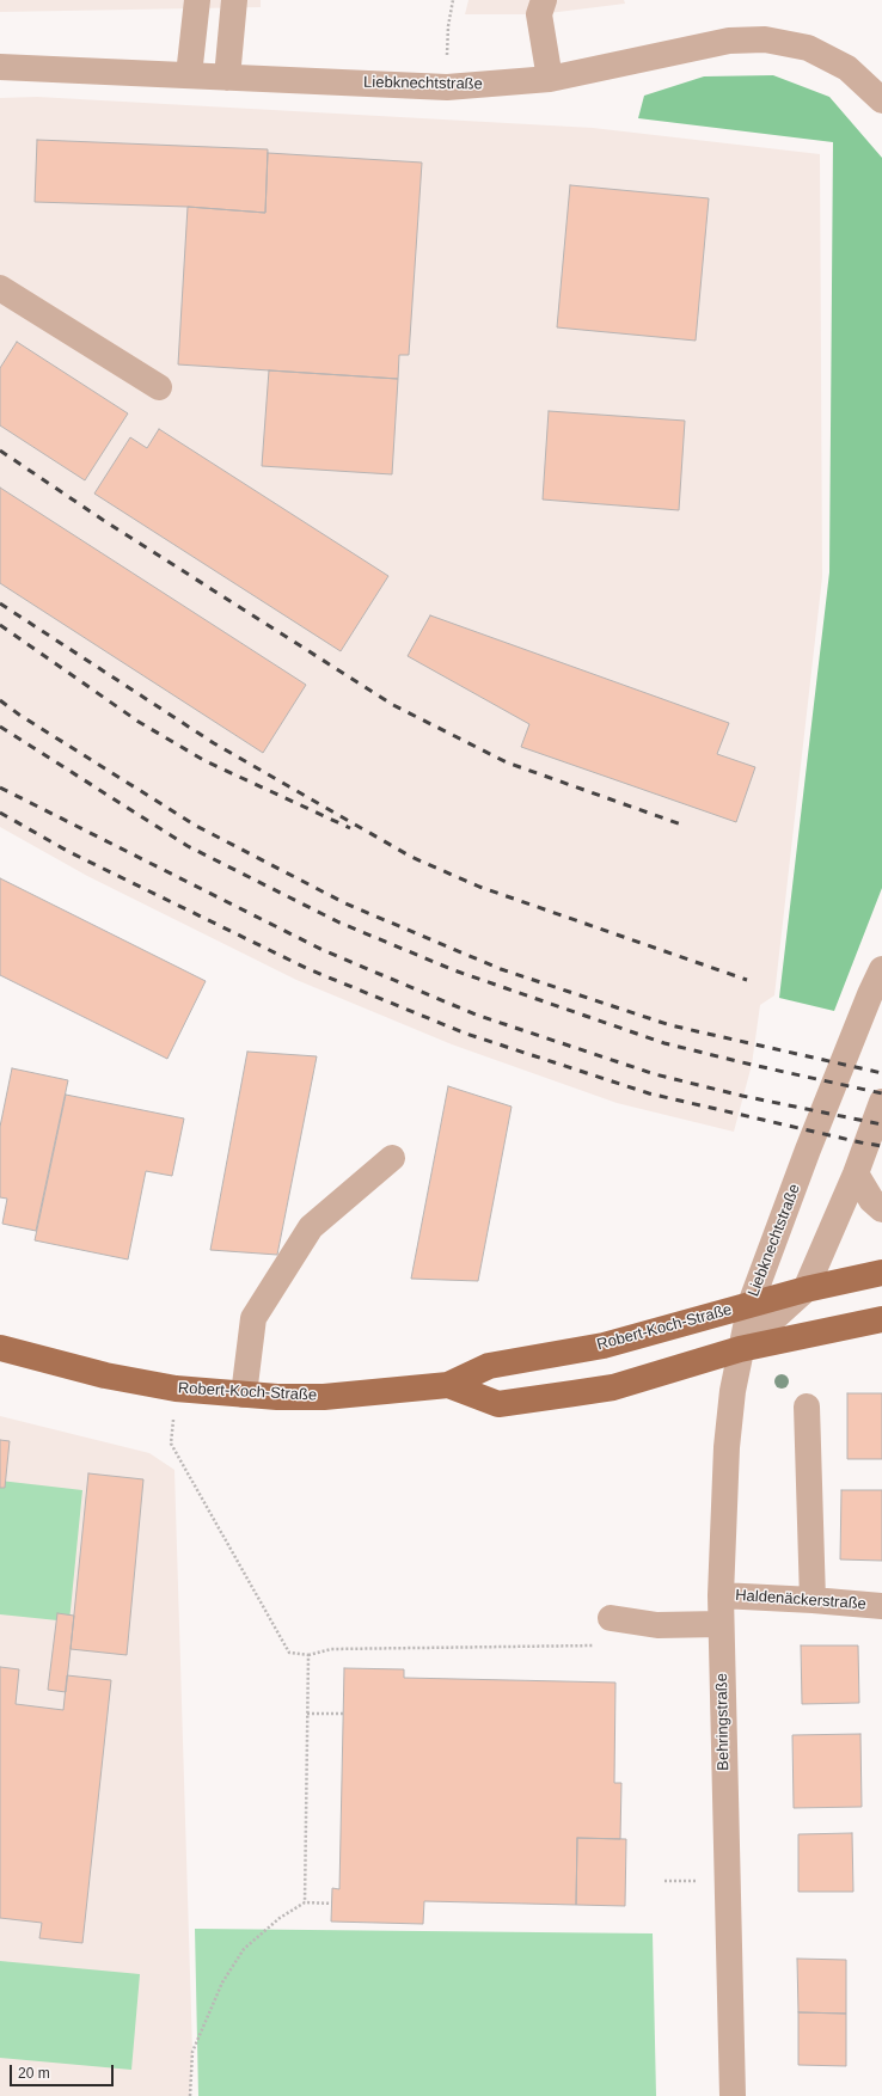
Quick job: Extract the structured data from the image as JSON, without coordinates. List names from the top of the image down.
{
  "streets": {
    "main road": ["Robert-Koch-Straße"],
    "street": ["Liebknechtstraße", "Haldenäckerstraße", "Behringstraße"]
  },
  "crossings": [
    ["Liebknechtstraße", "Robert-Koch-Straße"],
    ["Liebknechtstraße", "Behringstraße"],
    ["Robert-Koch-Straße", "Behringstraße"],
    ["Haldenäckerstraße", "Behringstraße"]
  ],
  "scale_bar": "20 m"
}
